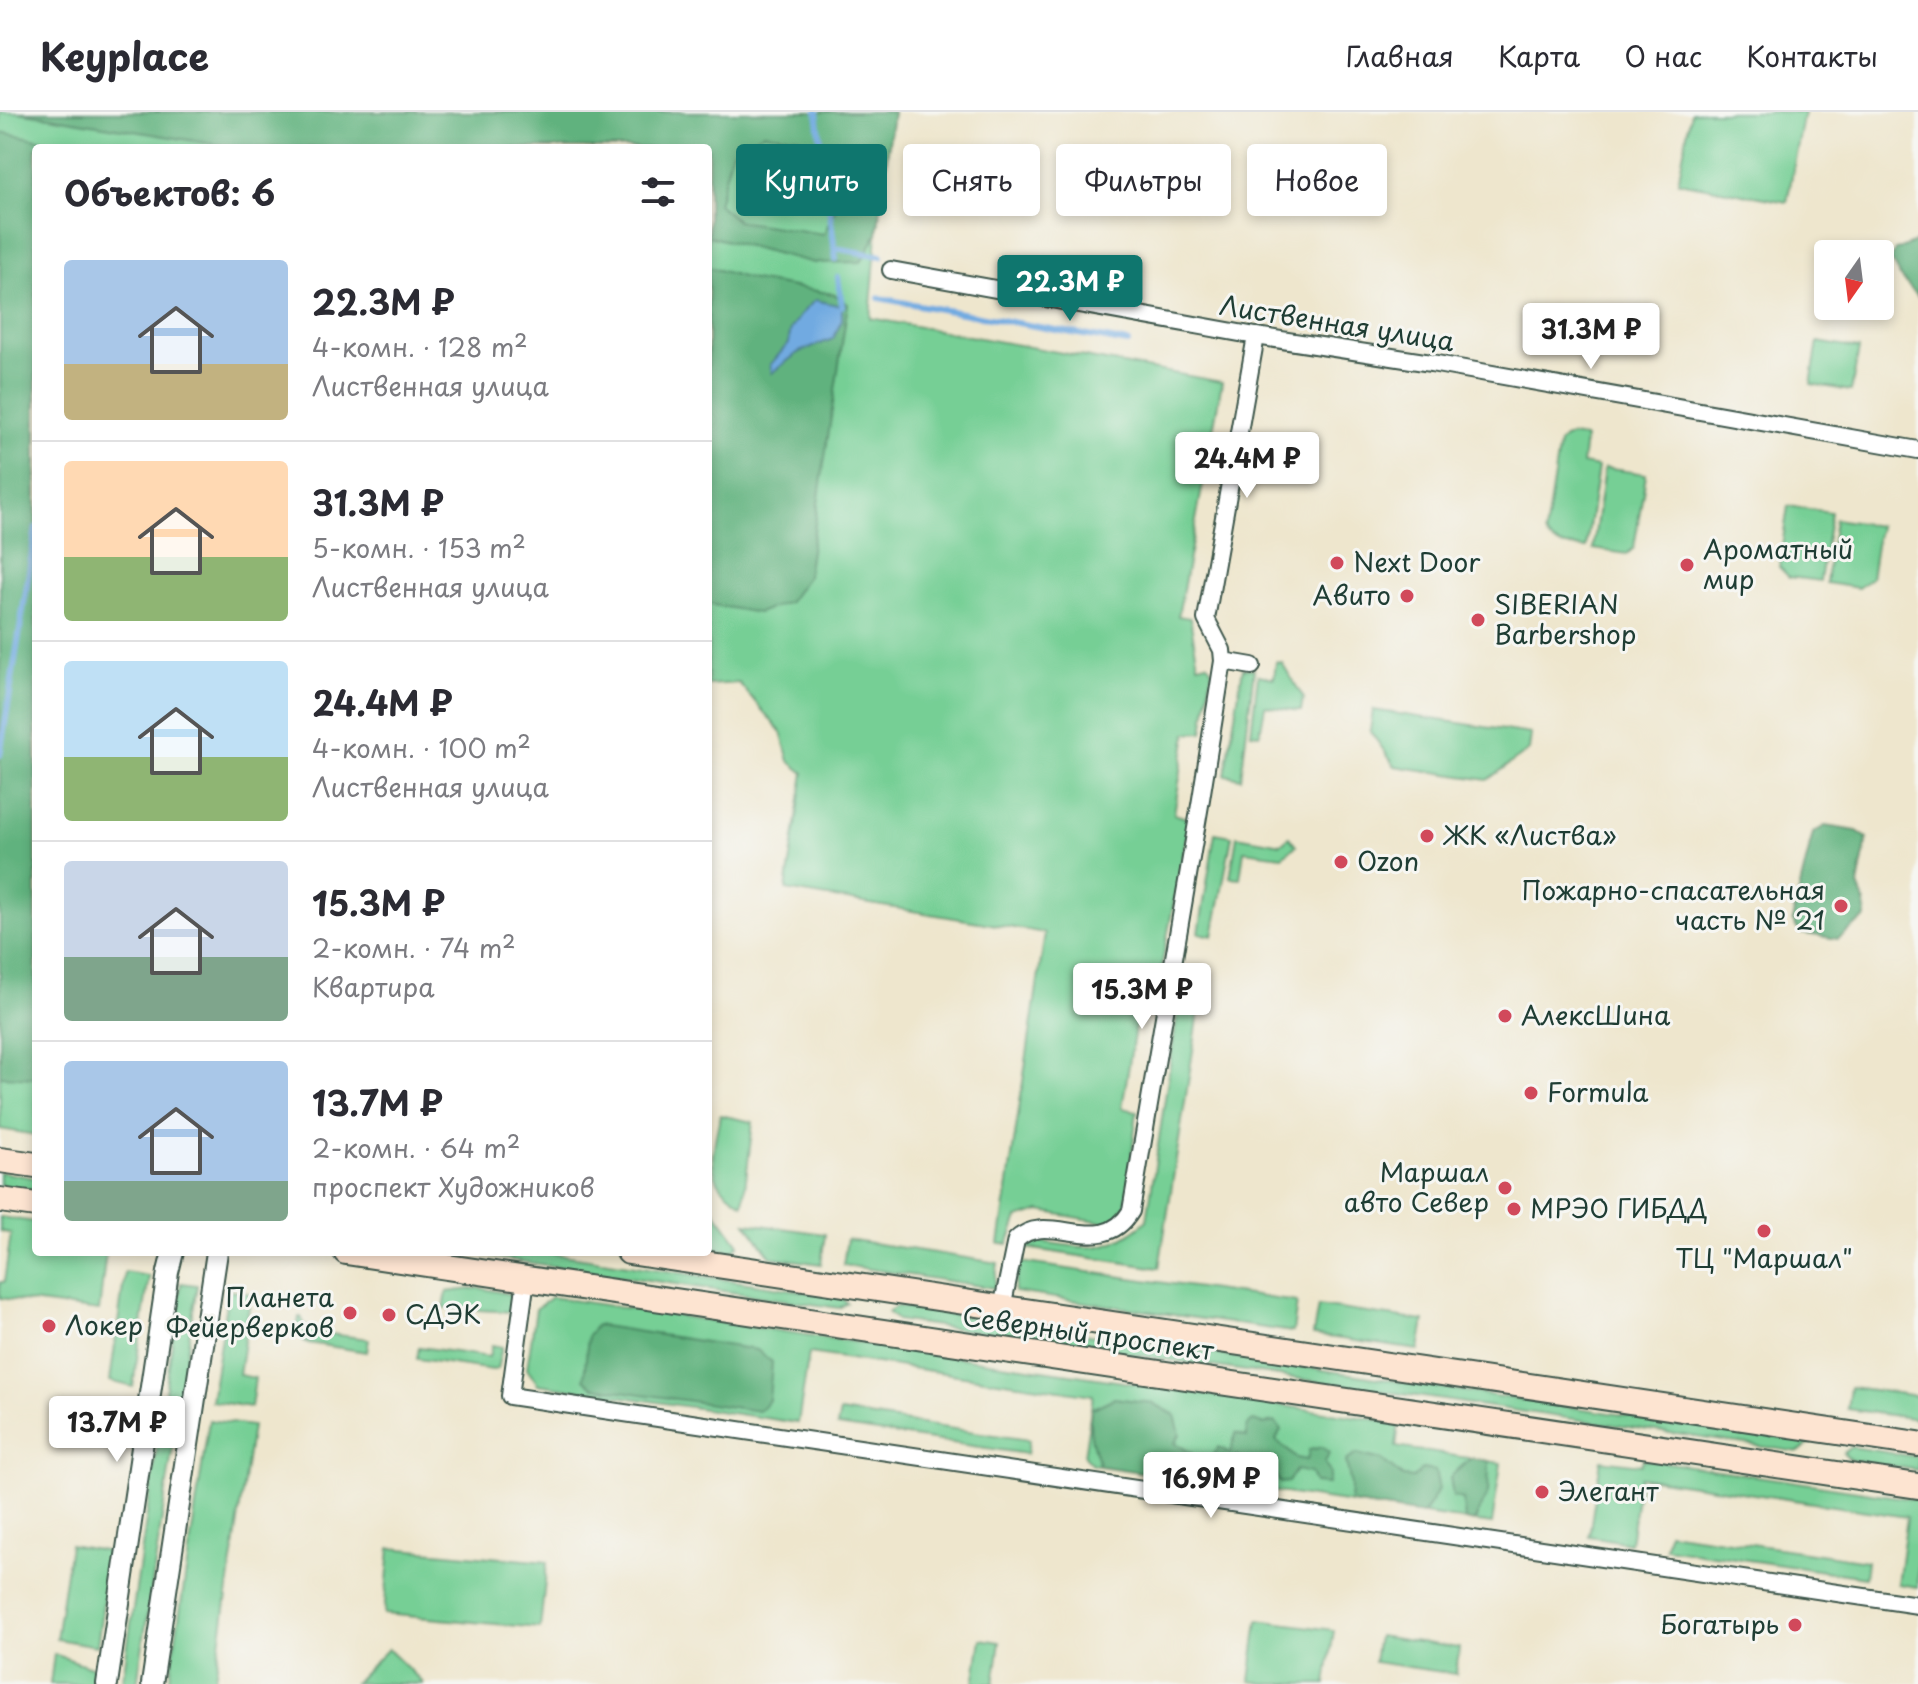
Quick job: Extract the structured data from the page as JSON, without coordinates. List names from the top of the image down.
{
  "streets": {
    "main road": ["Северный проспект"],
    "street": ["Лиственная улица"]
  },
  "places": [
    "Next Door",
    "Ароматный мир",
    "Авито",
    "SIBERIAN Barbershop",
    "ЖК «Листва»",
    "Ozon",
    "Пожарно-спасательная часть № 21",
    "АлексШина",
    "Formula",
    "Маршал авто Север",
    "МРЭО ГИБДД",
    "ТЦ \"Маршал\"",
    "Планета Фейерверков",
    "СДЭК",
    "Локер",
    "Элегант",
    "Богатырь"
  ],
  "north": "bottom",
  "page": {
    "header": "Keyplace",
    "nav": [
      "Главная",
      "Карта",
      "О нас",
      "Контакты"
    ],
    "chip": [
      "Купить",
      "Снять",
      "Фильтры",
      "Новое"
    ],
    "heading": "Объектов: 6",
    "list": [
      {
        "name": "22.3M ₽",
        "note": "4-комн. · 128 m² · Лиственная улица"
      },
      {
        "name": "31.3M ₽",
        "note": "5-комн. · 153 m² · Лиственная улица"
      },
      {
        "name": "24.4M ₽",
        "note": "4-комн. · 100 m² · Лиственная улица"
      },
      {
        "name": "15.3M ₽",
        "note": "2-комн. · 74 m² · Квартира"
      },
      {
        "name": "13.7M ₽",
        "note": "2-комн. · 64 m² · проспект Художников"
      }
    ],
    "price": [
      "22.3M ₽",
      "31.3M ₽",
      "24.4M ₽",
      "15.3M ₽",
      "13.7M ₽",
      "16.9M ₽"
    ]
  }
}
